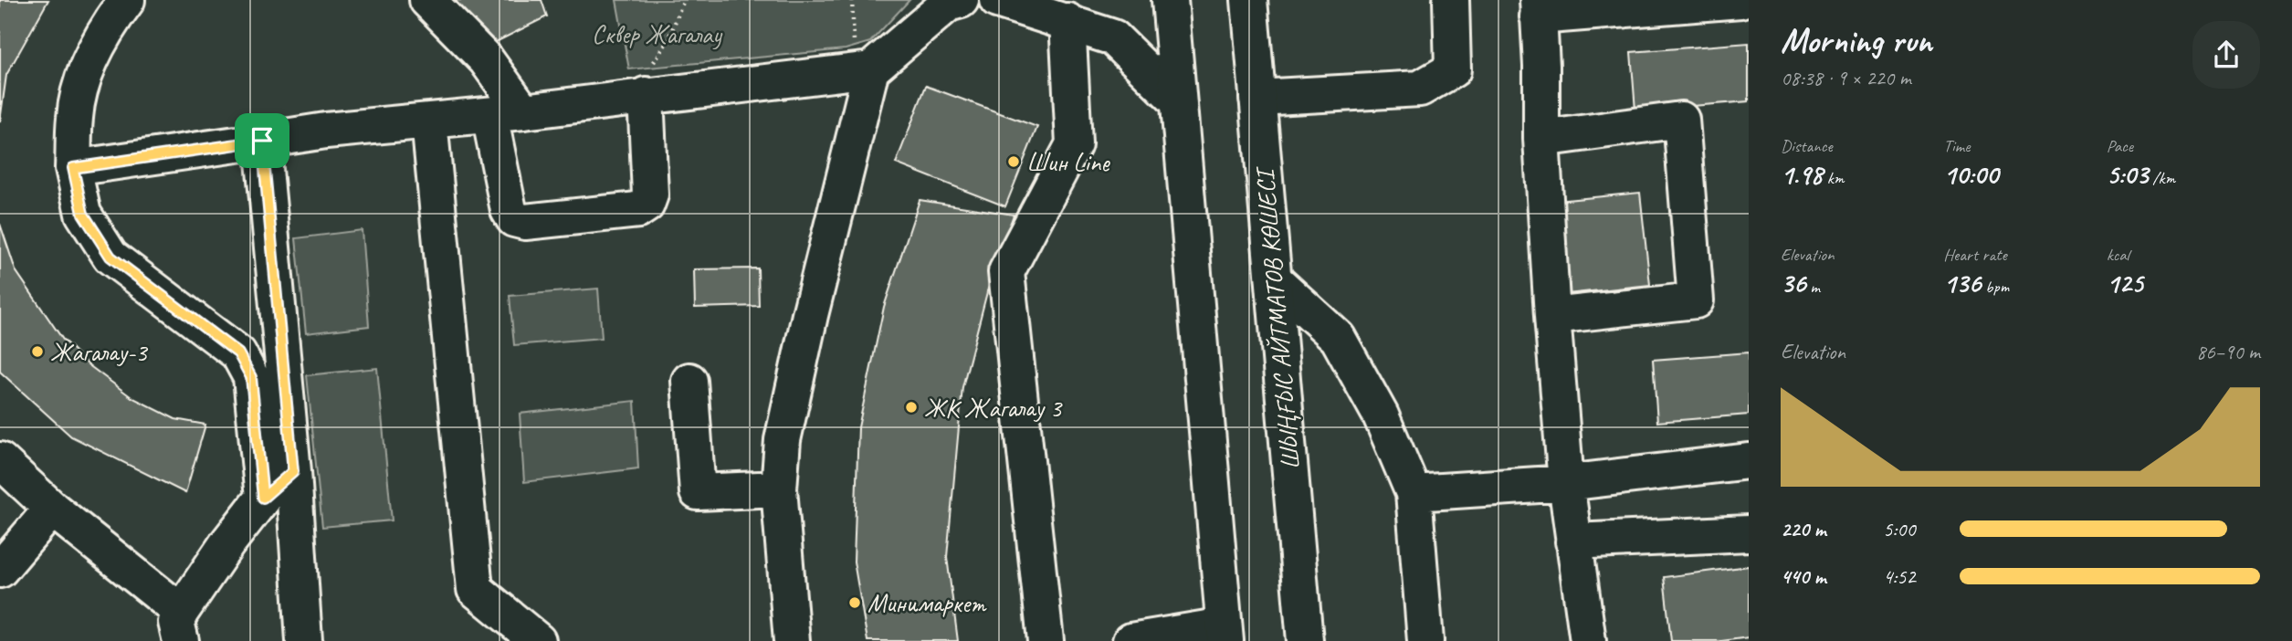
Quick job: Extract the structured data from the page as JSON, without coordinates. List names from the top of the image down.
{
  "streets": {
    "main road": ["ШЫҢҒЫС АЙТМАТОВ КӨШЕСІ"]
  },
  "parks": ["Сквер Жагалау"],
  "places": [
    "Шин Line",
    "Жагалау-3",
    "ЖК Жагалау 3",
    "Минимаркет"
  ],
  "page": {
    "heading": ["Morning run", "08:38 · 9 × 220 m"],
    "stats": [
      ["Distance", "1.98 km"],
      ["Time", "10:00"],
      ["Pace", "5:03 /km"],
      ["Elevation", "36 m"],
      ["Heart rate", "136 bpm"],
      ["kcal", "125"]
    ],
    "chart": ["Elevation", "86–90 m"],
    "list": [
      {
        "name": "220 m",
        "note": "5:00"
      },
      {
        "name": "440 m",
        "note": "4:52"
      }
    ]
  }
}
